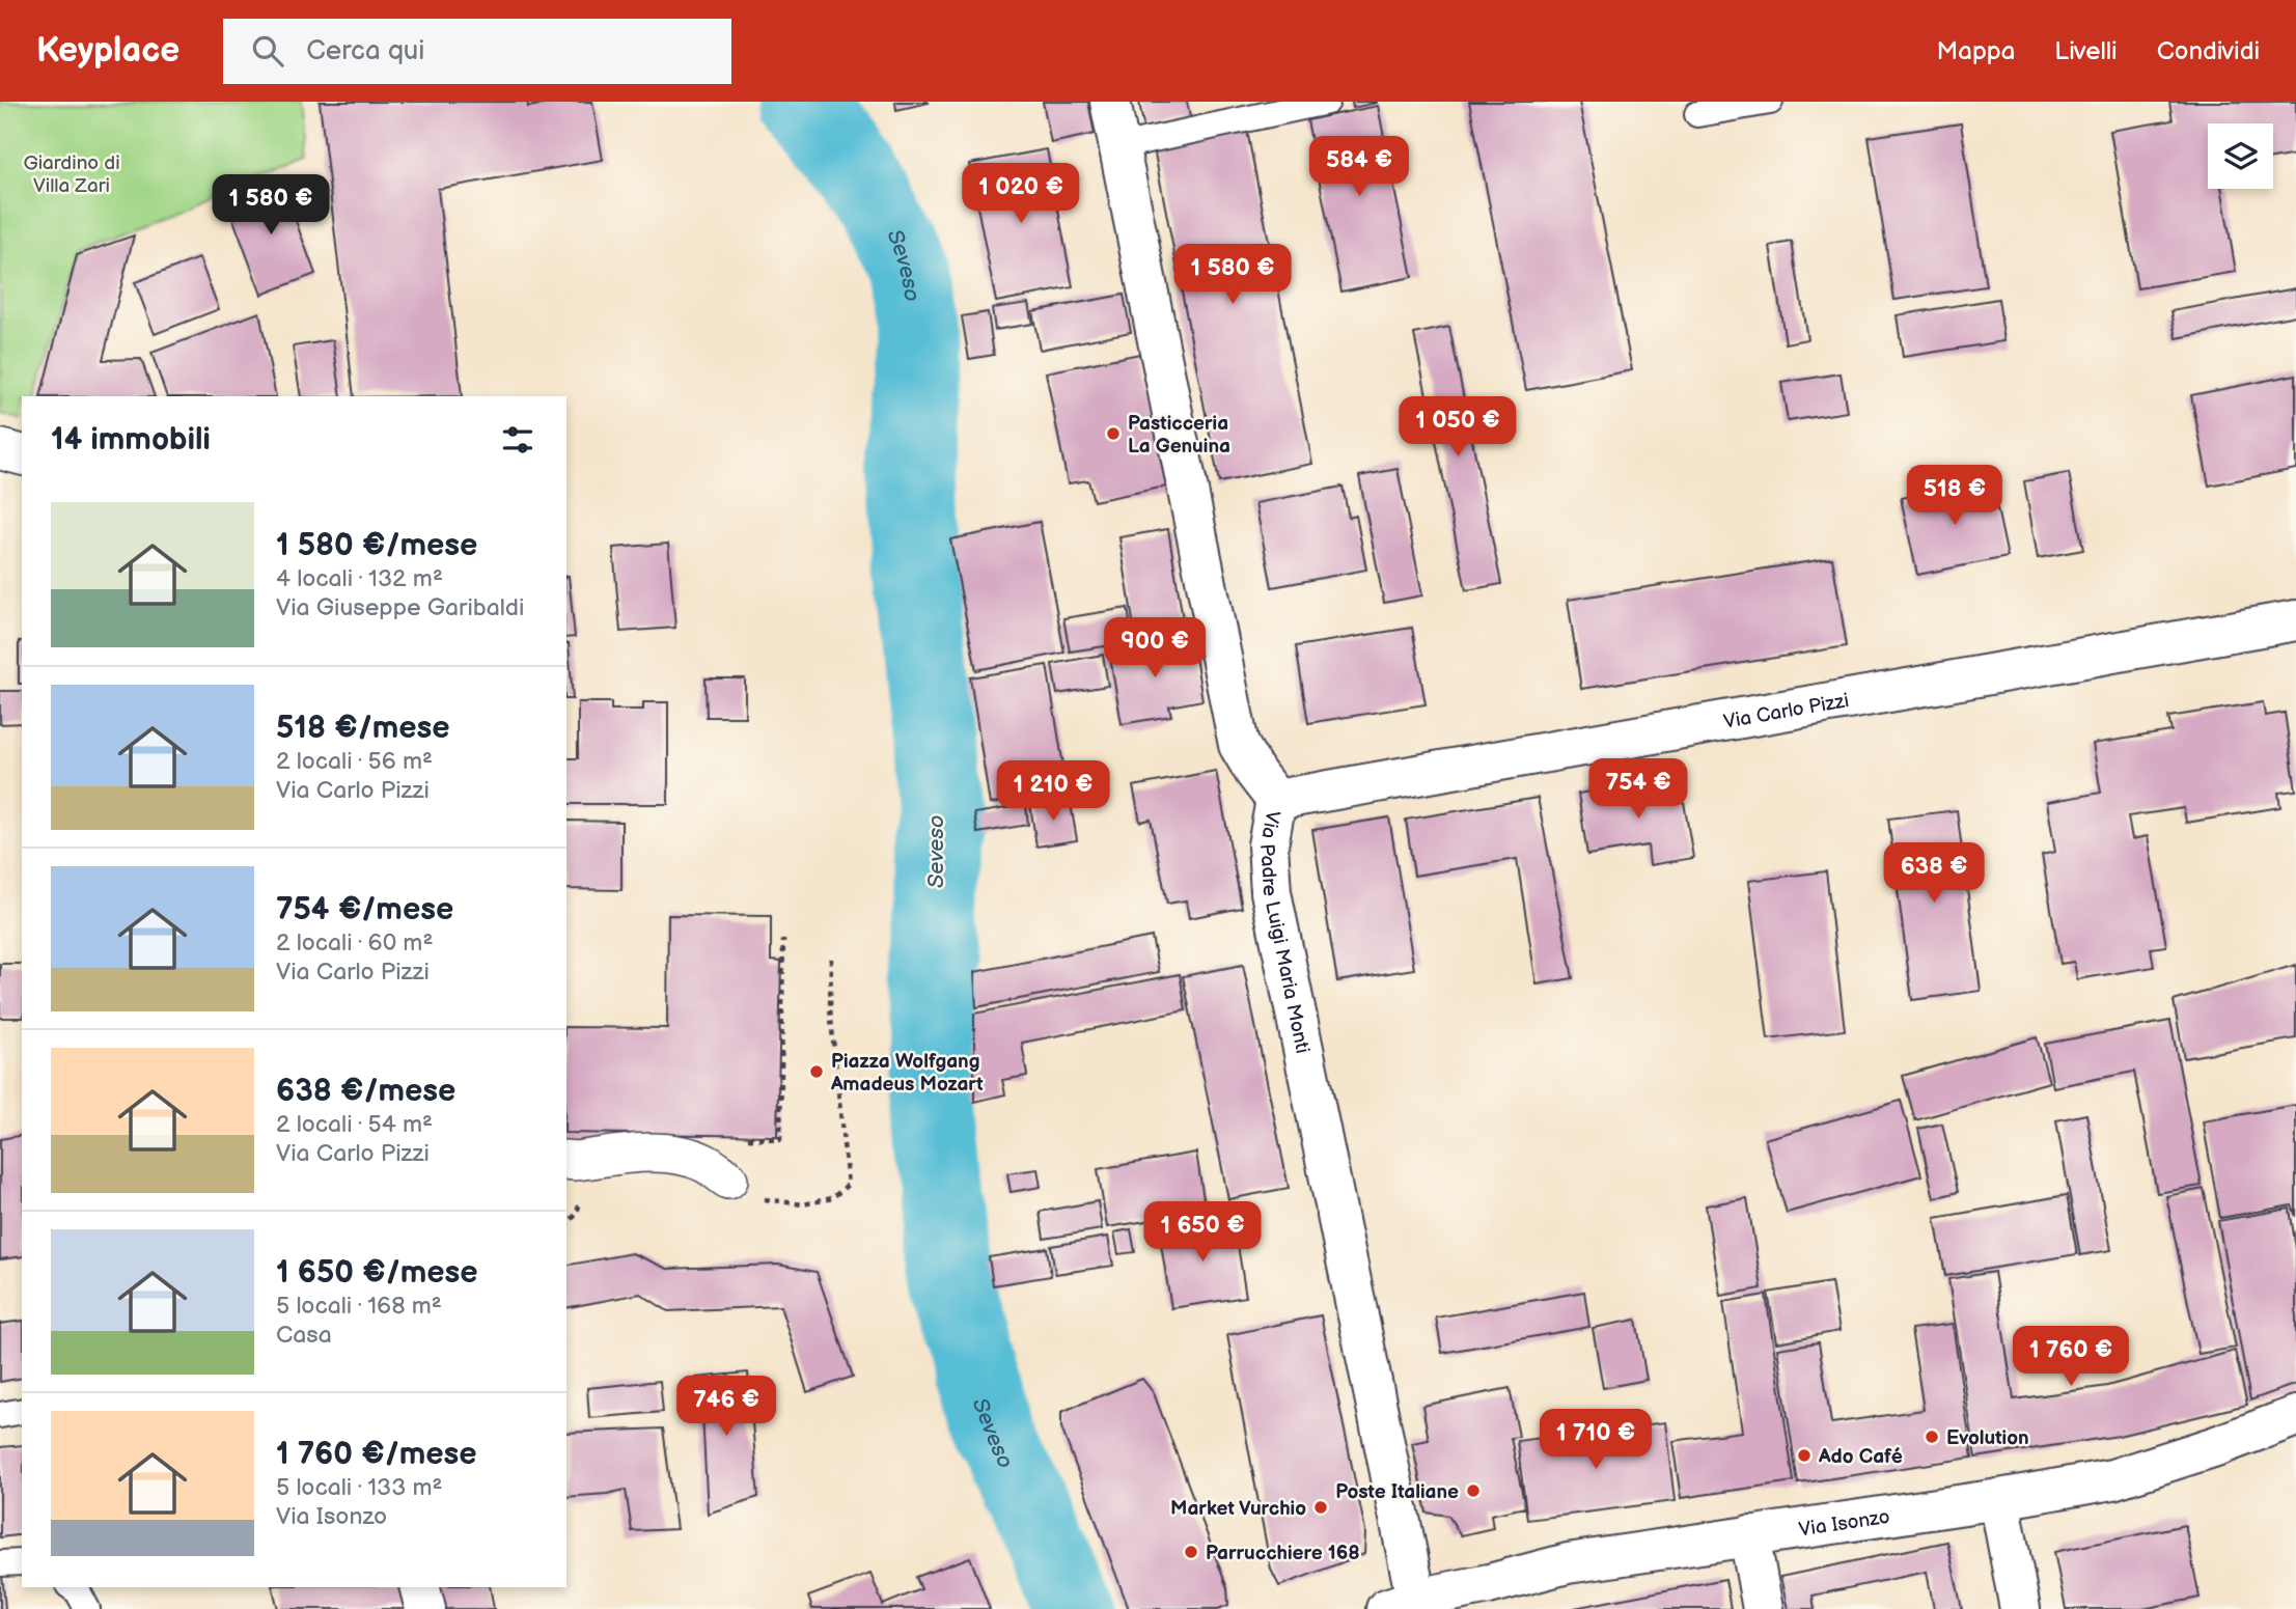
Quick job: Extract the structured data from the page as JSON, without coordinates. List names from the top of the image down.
{
  "streets": {
    "street": ["Via Carlo Pizzi", "Via Padre Luigi Maria Monti", "Via Isonzo"]
  },
  "crossings": [
    ["Via Carlo Pizzi", "Via Padre Luigi Maria Monti"],
    ["Via Padre Luigi Maria Monti", "Via Isonzo"]
  ],
  "water": ["Seveso"],
  "parks": ["Giardino di Villa Zari"],
  "places": [
    "Pasticceria La Genuina",
    "Piazza Wolfgang Amadeus Mozart",
    "Evolution",
    "Ado Café",
    "Poste Italiane",
    "Market Vurchio",
    "Parrucchiere 168"
  ],
  "page": {
    "header": "Keyplace",
    "search": "Cerca qui",
    "nav": ["Mappa", "Livelli", "Condividi"],
    "price": [
      "584 €",
      "1 020 €",
      "1 580 €",
      "1 580 €",
      "1 050 €",
      "518 €",
      "900 €",
      "754 €",
      "1 210 €",
      "638 €",
      "1 650 €",
      "1 760 €",
      "746 €",
      "1 710 €"
    ],
    "heading": "14 immobili",
    "list": [
      {
        "name": "1 580 €/mese",
        "note": "4 locali · 132 m² · Via Giuseppe Garibaldi"
      },
      {
        "name": "518 €/mese",
        "note": "2 locali · 56 m² · Via Carlo Pizzi"
      },
      {
        "name": "754 €/mese",
        "note": "2 locali · 60 m² · Via Carlo Pizzi"
      },
      {
        "name": "638 €/mese",
        "note": "2 locali · 54 m² · Via Carlo Pizzi"
      },
      {
        "name": "1 650 €/mese",
        "note": "5 locali · 168 m² · Casa"
      },
      {
        "name": "1 760 €/mese",
        "note": "5 locali · 133 m² · Via Isonzo"
      }
    ]
  }
}
